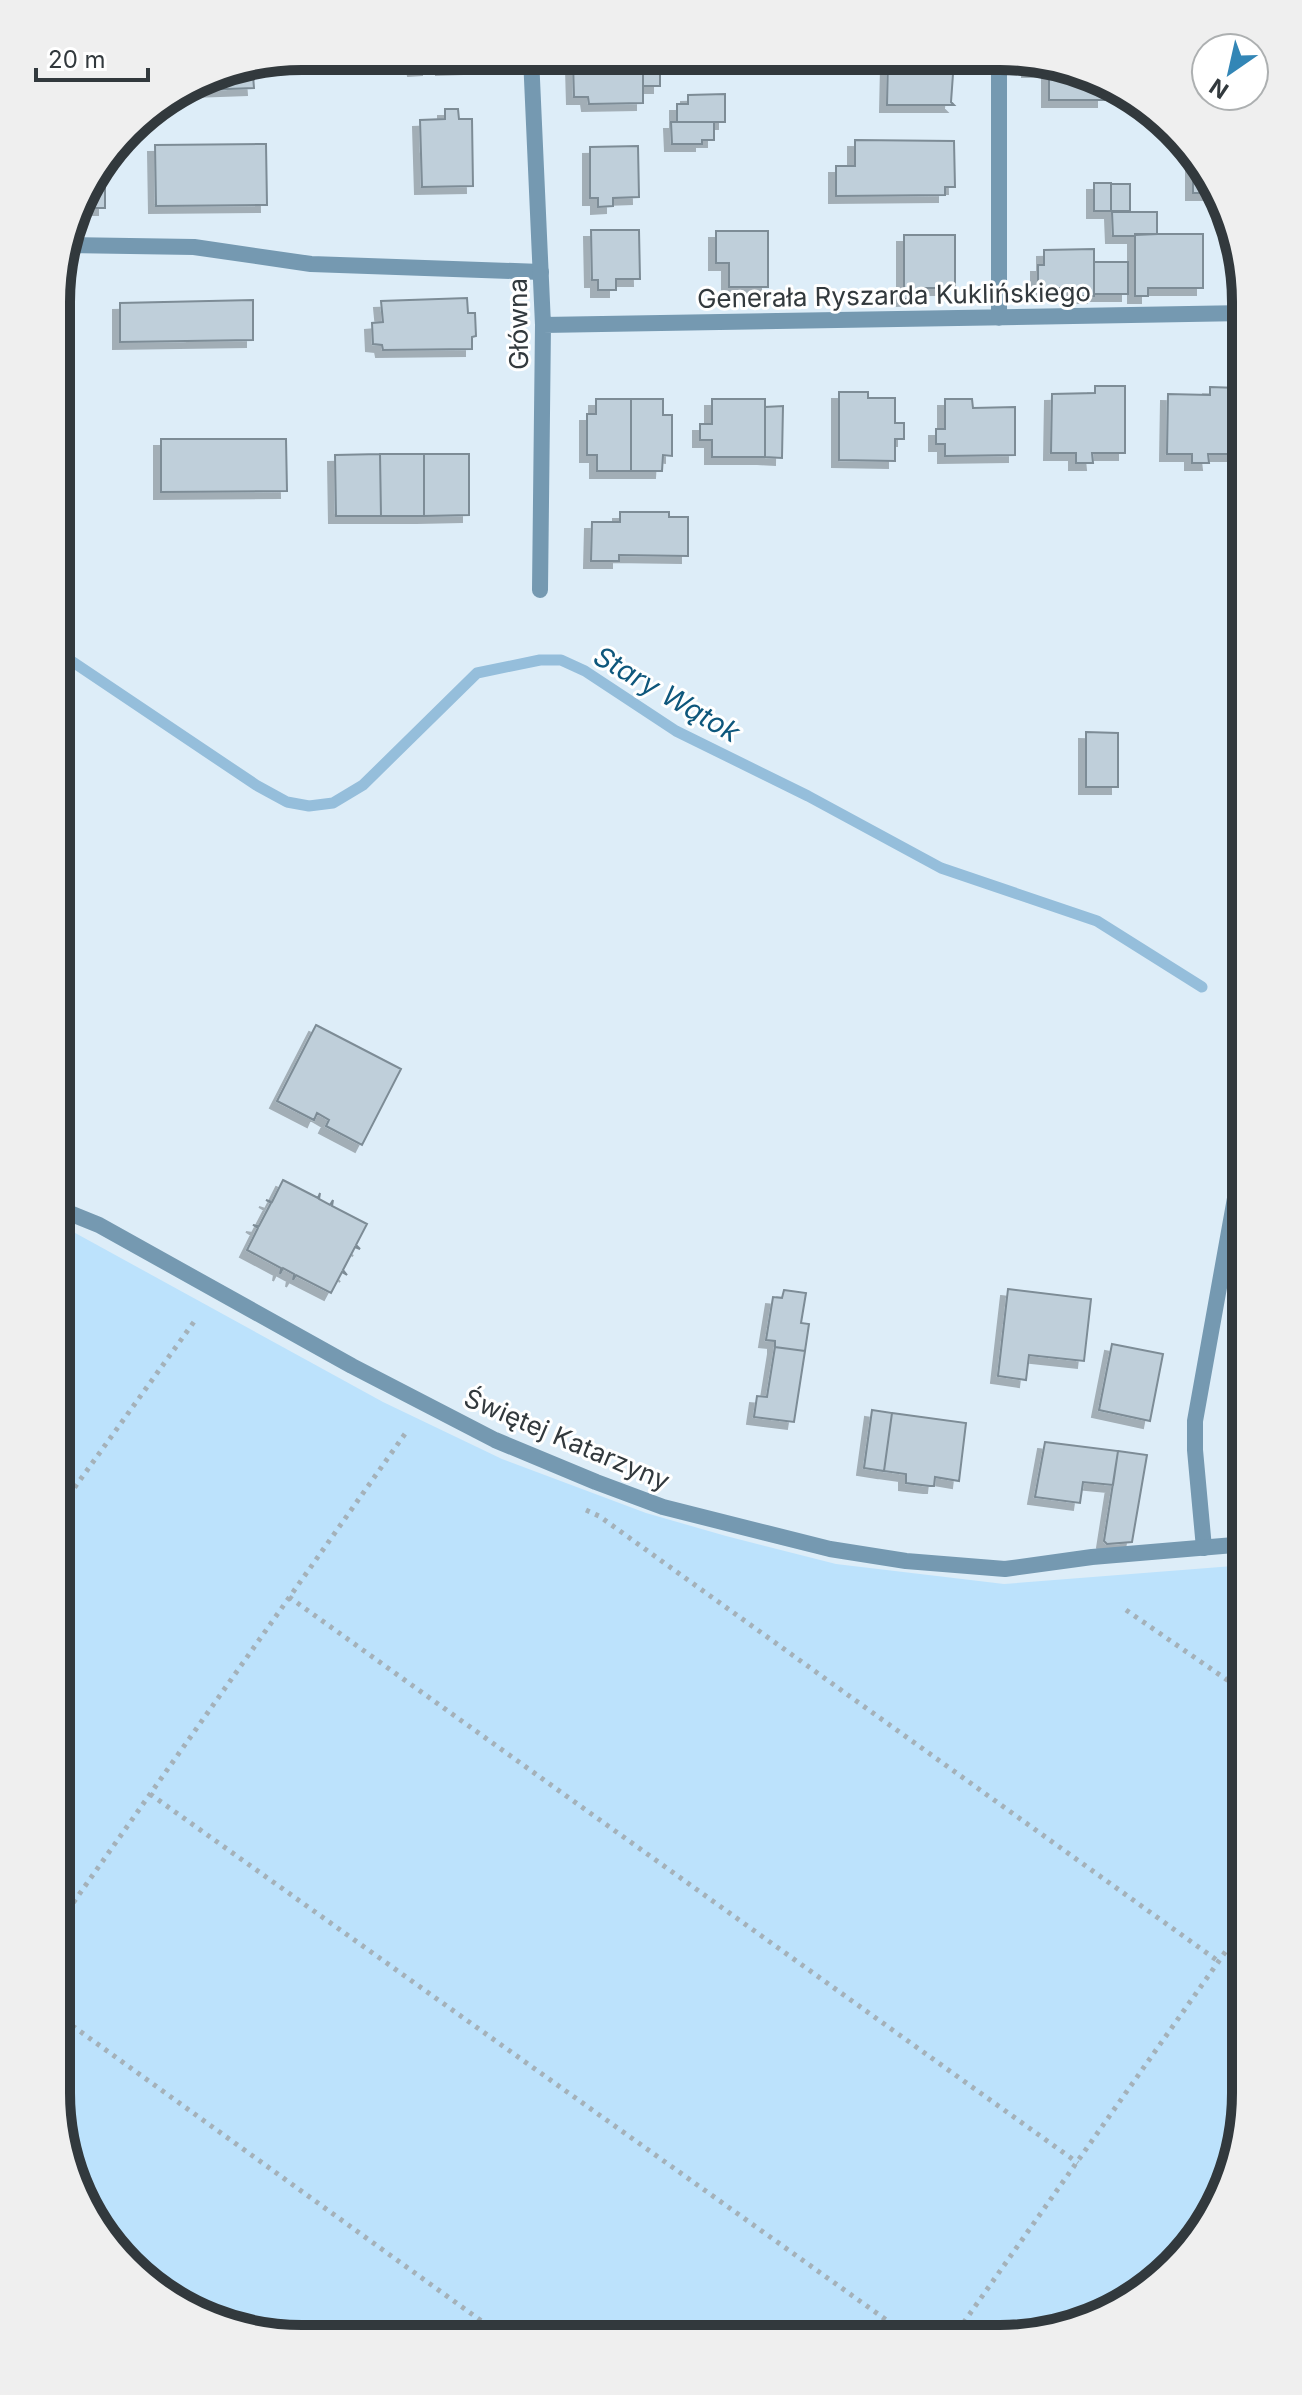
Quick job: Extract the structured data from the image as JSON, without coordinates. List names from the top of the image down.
{
  "streets": {
    "street": ["Generała Ryszarda Kuklińskiego", "Główna", "Świętej Katarzyny"]
  },
  "crossings": [
    ["Generała Ryszarda Kuklińskiego", "Główna"]
  ],
  "water": ["Stary Wątok"],
  "scale_bar": "20 m",
  "north": "bottom left"
}
